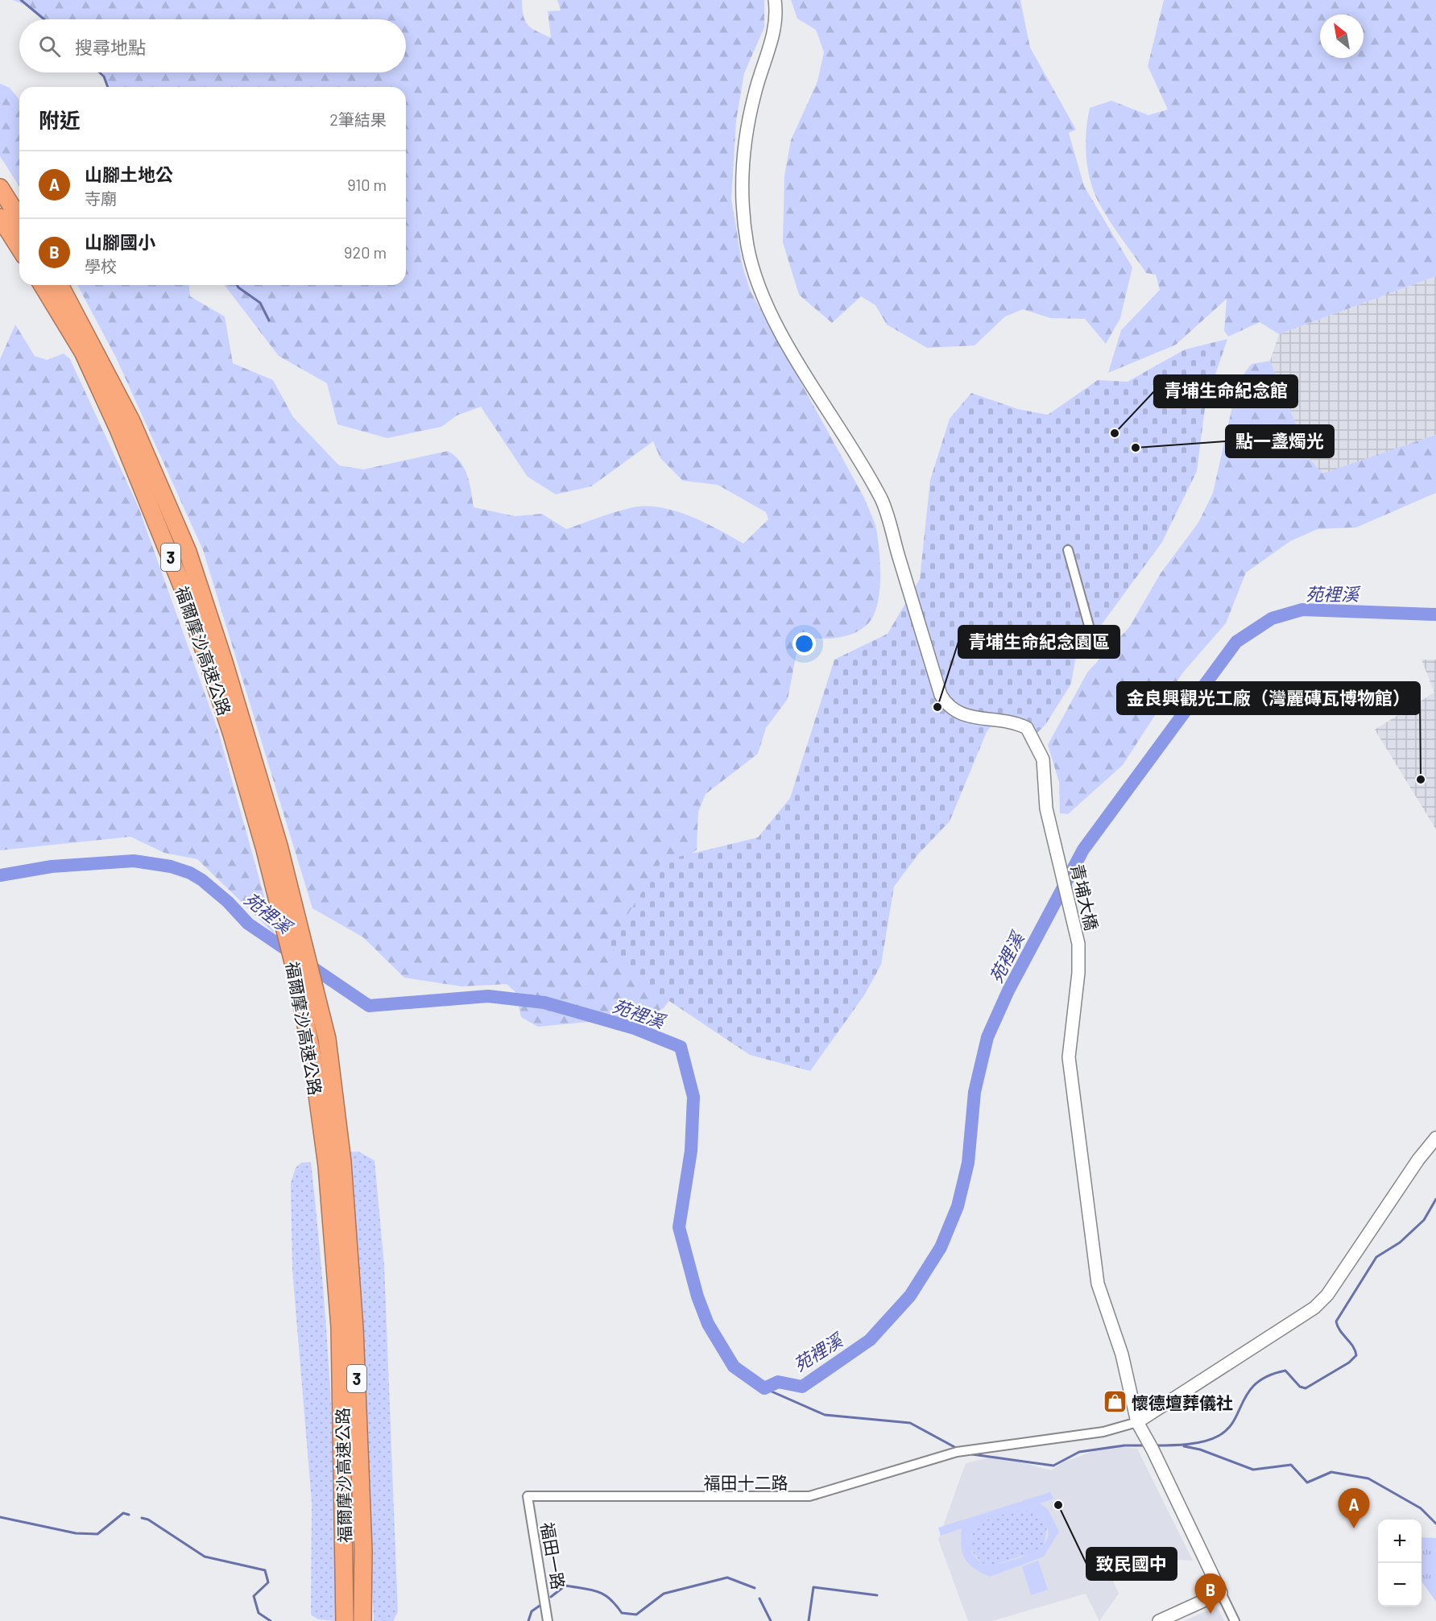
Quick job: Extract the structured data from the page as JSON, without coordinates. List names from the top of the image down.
{
  "streets": {
    "highway": ["3", "福爾摩沙高速公路"],
    "main road": ["青埔大橋"],
    "street": ["福田十二路", "福田一路"]
  },
  "crossings": [
    ["青埔大橋", "福田十二路"],
    ["福田十二路", "福田一路"]
  ],
  "water": ["苑裡溪"],
  "places": {
    "other": [
      "青埔生命紀念館",
      "點一盞燭光",
      "青埔生命紀念園區",
      "金良興觀光工廠（灣麗磚瓦博物館）",
      "致民國中"
    ],
    "shop": ["懷德壇葬儀社"]
  },
  "north": "top left",
  "page": {
    "search": "搜尋地點",
    "heading": ["附近", "2筆結果"],
    "list": [
      {
        "mark": "A",
        "name": "山腳土地公",
        "note": "寺廟",
        "value": "910 m"
      },
      {
        "mark": "B",
        "name": "山腳國小",
        "note": "學校",
        "value": "920 m"
      }
    ],
    "pins": ["A", "B"],
    "map_buttons": ["+", "−"]
  }
}
